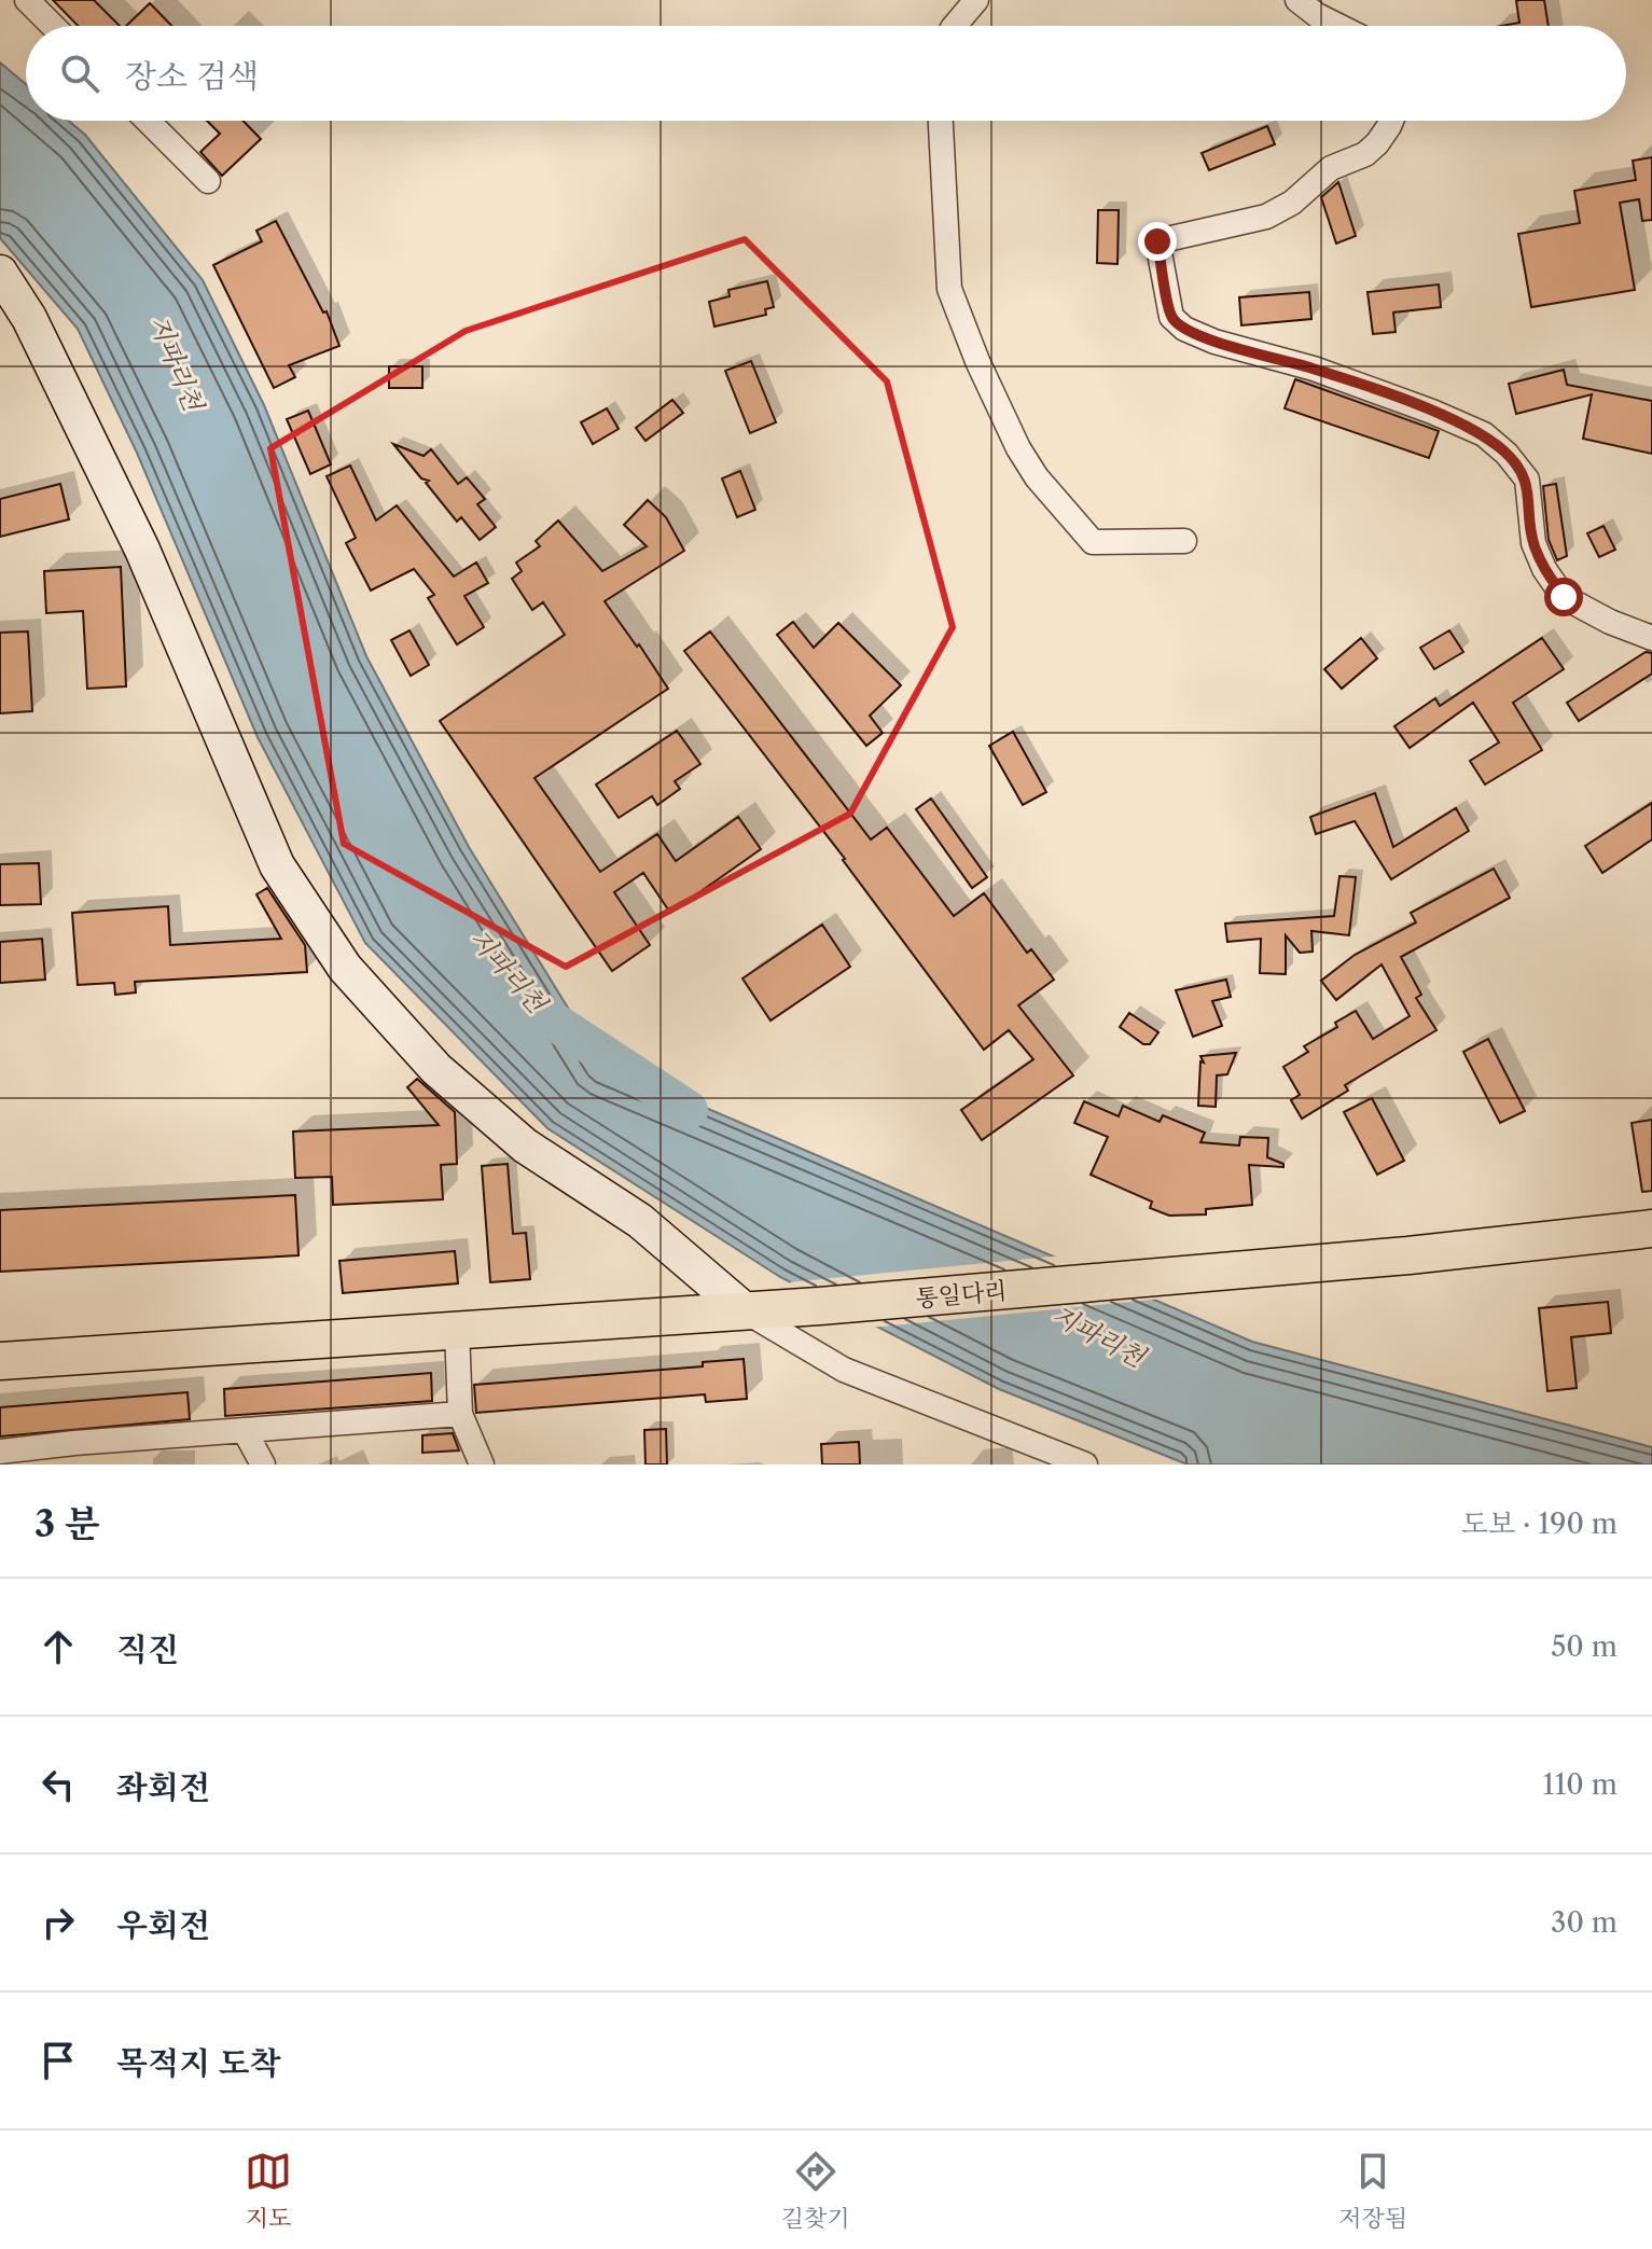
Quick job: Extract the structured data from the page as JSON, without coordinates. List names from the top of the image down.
{
  "streets": {
    "main road": ["통일다리"]
  },
  "water": ["지파리천"],
  "page": {
    "search": "장소 검색",
    "heading": ["3 분", "도보 · 190 m"],
    "list": [
      ["직진", "50 m"],
      ["좌회전", "110 m"],
      ["우회전", "30 m"],
      "목적지 도착"
    ],
    "nav": ["지도", "길찾기", "저장됨"]
  }
}
